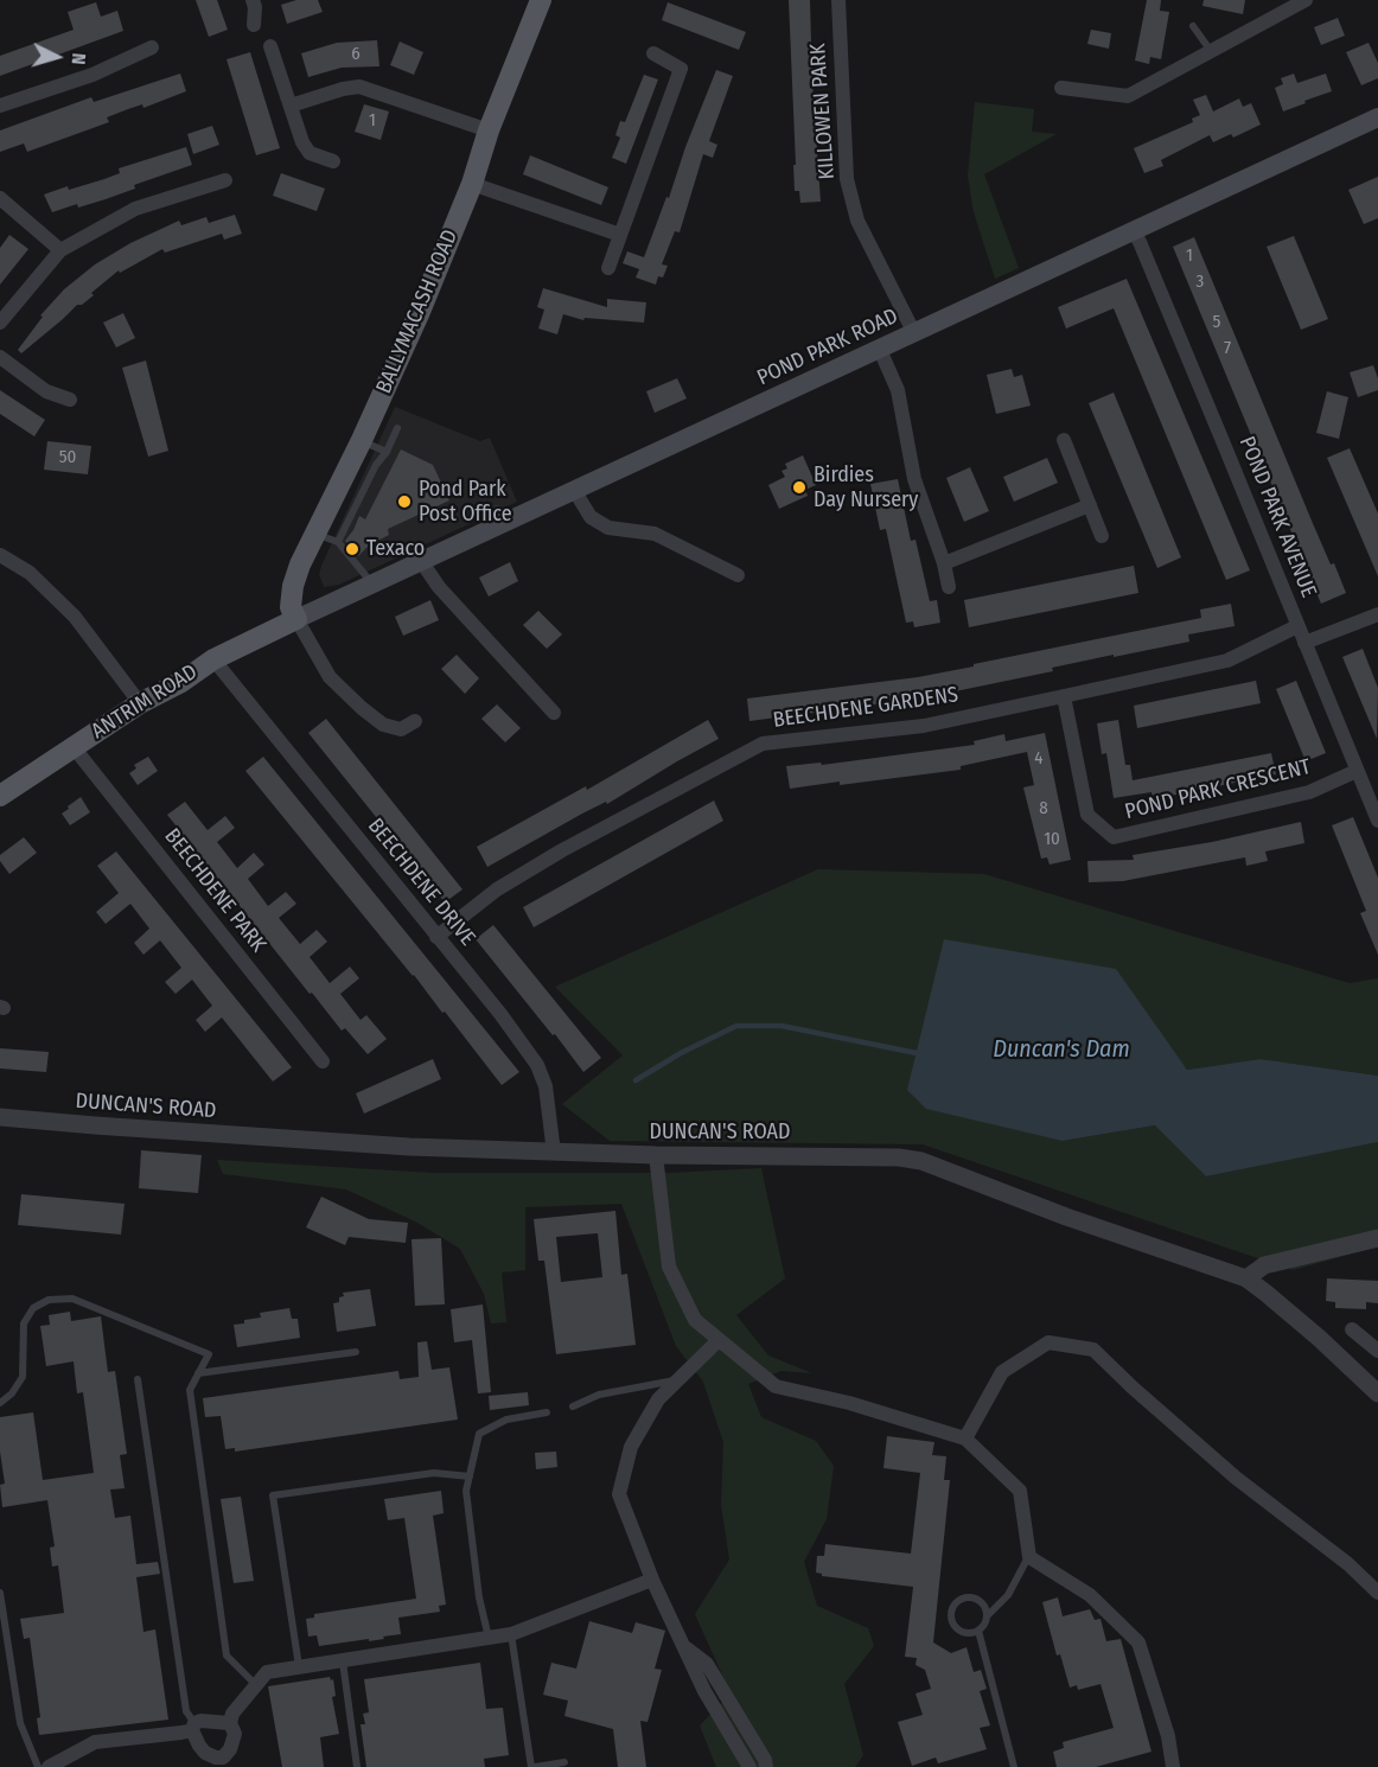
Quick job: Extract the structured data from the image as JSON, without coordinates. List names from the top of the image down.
{
  "streets": {
    "main road": ["BALLYMACASH ROAD", "POND PARK ROAD", "ANTRIM ROAD"],
    "street": [
      "KILLOWEN PARK",
      "POND PARK AVENUE",
      "BEECHDENE GARDENS",
      "POND PARK CRESCENT",
      "BEECHDENE DRIVE",
      "BEECHDENE PARK",
      "DUNCAN'S ROAD"
    ]
  },
  "crossings": [
    ["KILLOWEN PARK", "POND PARK ROAD"],
    ["BALLYMACASH ROAD", "POND PARK ROAD"],
    ["BALLYMACASH ROAD", "ANTRIM ROAD"],
    ["POND PARK ROAD", "POND PARK AVENUE"],
    ["POND PARK ROAD", "ANTRIM ROAD"],
    ["POND PARK AVENUE", "BEECHDENE GARDENS"],
    ["POND PARK AVENUE", "POND PARK CRESCENT"],
    ["ANTRIM ROAD", "BEECHDENE DRIVE"],
    ["ANTRIM ROAD", "BEECHDENE PARK"],
    ["BEECHDENE GARDENS", "POND PARK CRESCENT"],
    ["BEECHDENE GARDENS", "BEECHDENE DRIVE"],
    ["BEECHDENE DRIVE", "DUNCAN'S ROAD"]
  ],
  "water": ["Duncan's Dam"],
  "places": ["Birdies Day Nursery", "Pond Park Post Office", "Texaco"],
  "house_numbers": [
    "6",
    "1",
    "1",
    "3",
    "5",
    "7",
    "50",
    "4",
    "8",
    "10"
  ],
  "north": "right"
}
